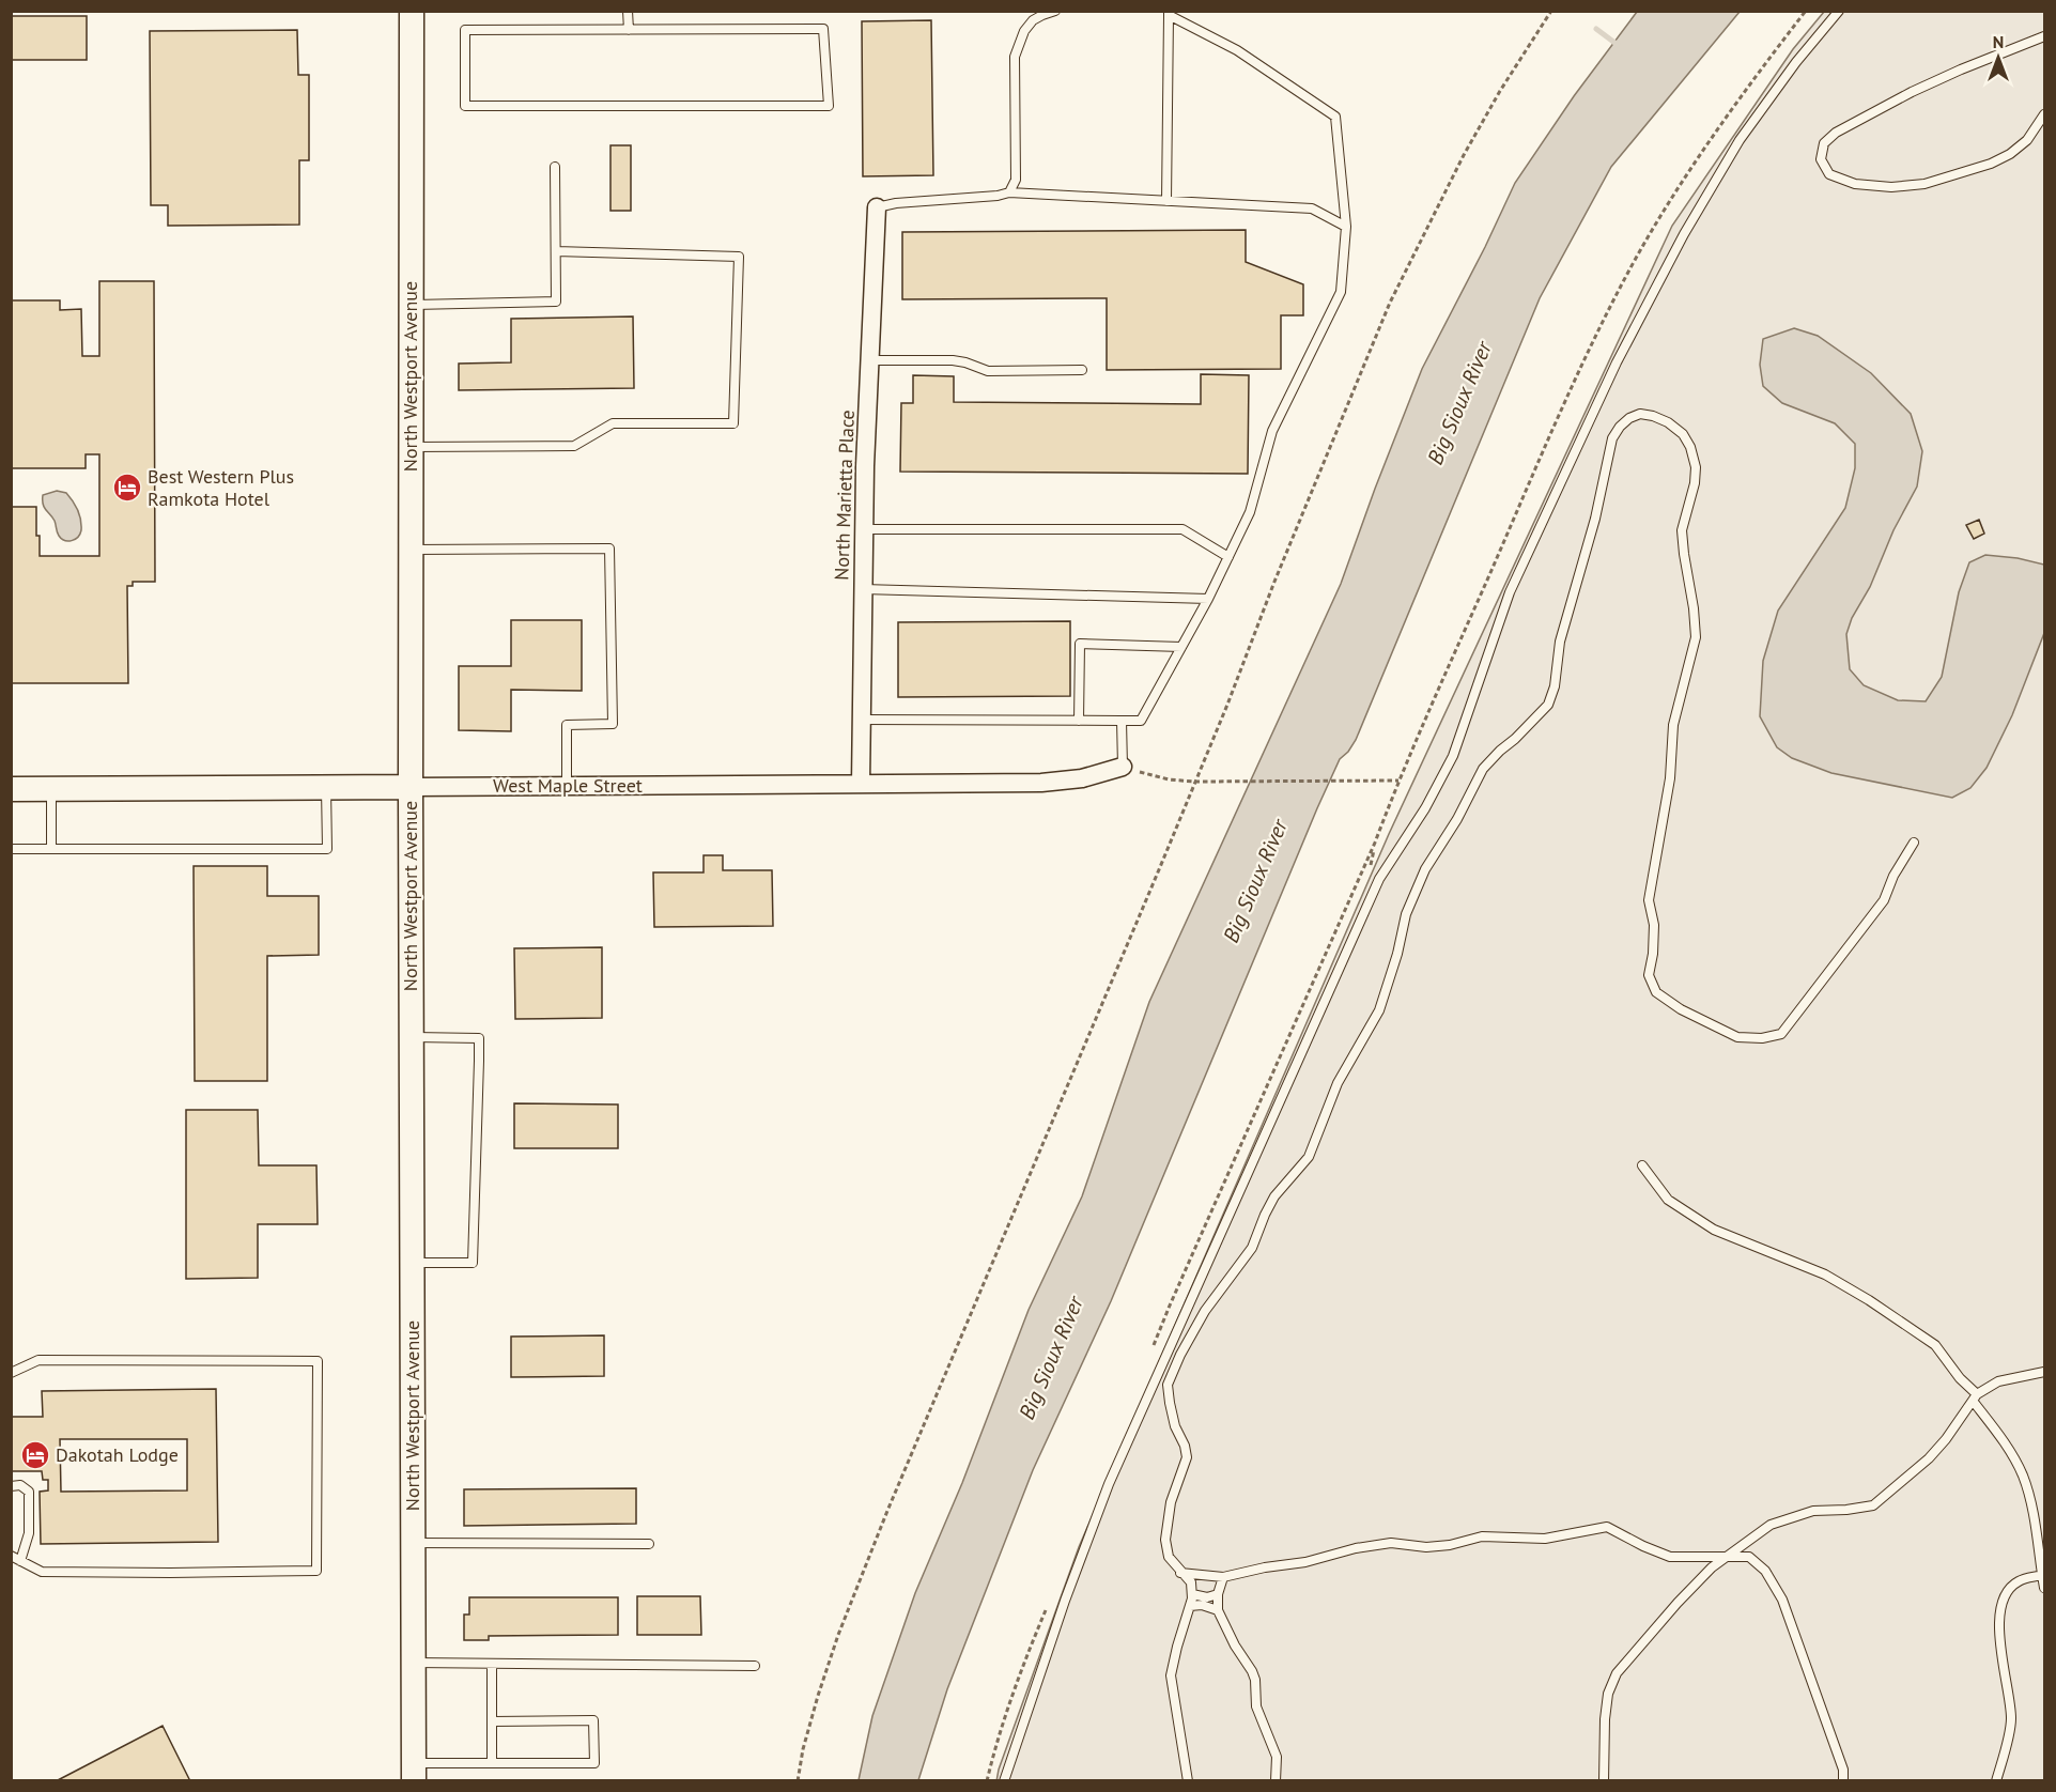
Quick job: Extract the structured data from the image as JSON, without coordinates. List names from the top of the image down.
{
  "streets": {
    "main road": ["North Westport Avenue", "West Maple Street"],
    "street": ["North Marietta Place"]
  },
  "crossings": [
    ["North Westport Avenue", "West Maple Street"],
    ["North Marietta Place", "West Maple Street"]
  ],
  "water": ["Big Sioux River"],
  "places": {
    "hotel": ["Best Western Plus Ramkota Hotel", "Dakotah Lodge"]
  },
  "north": "top"
}
